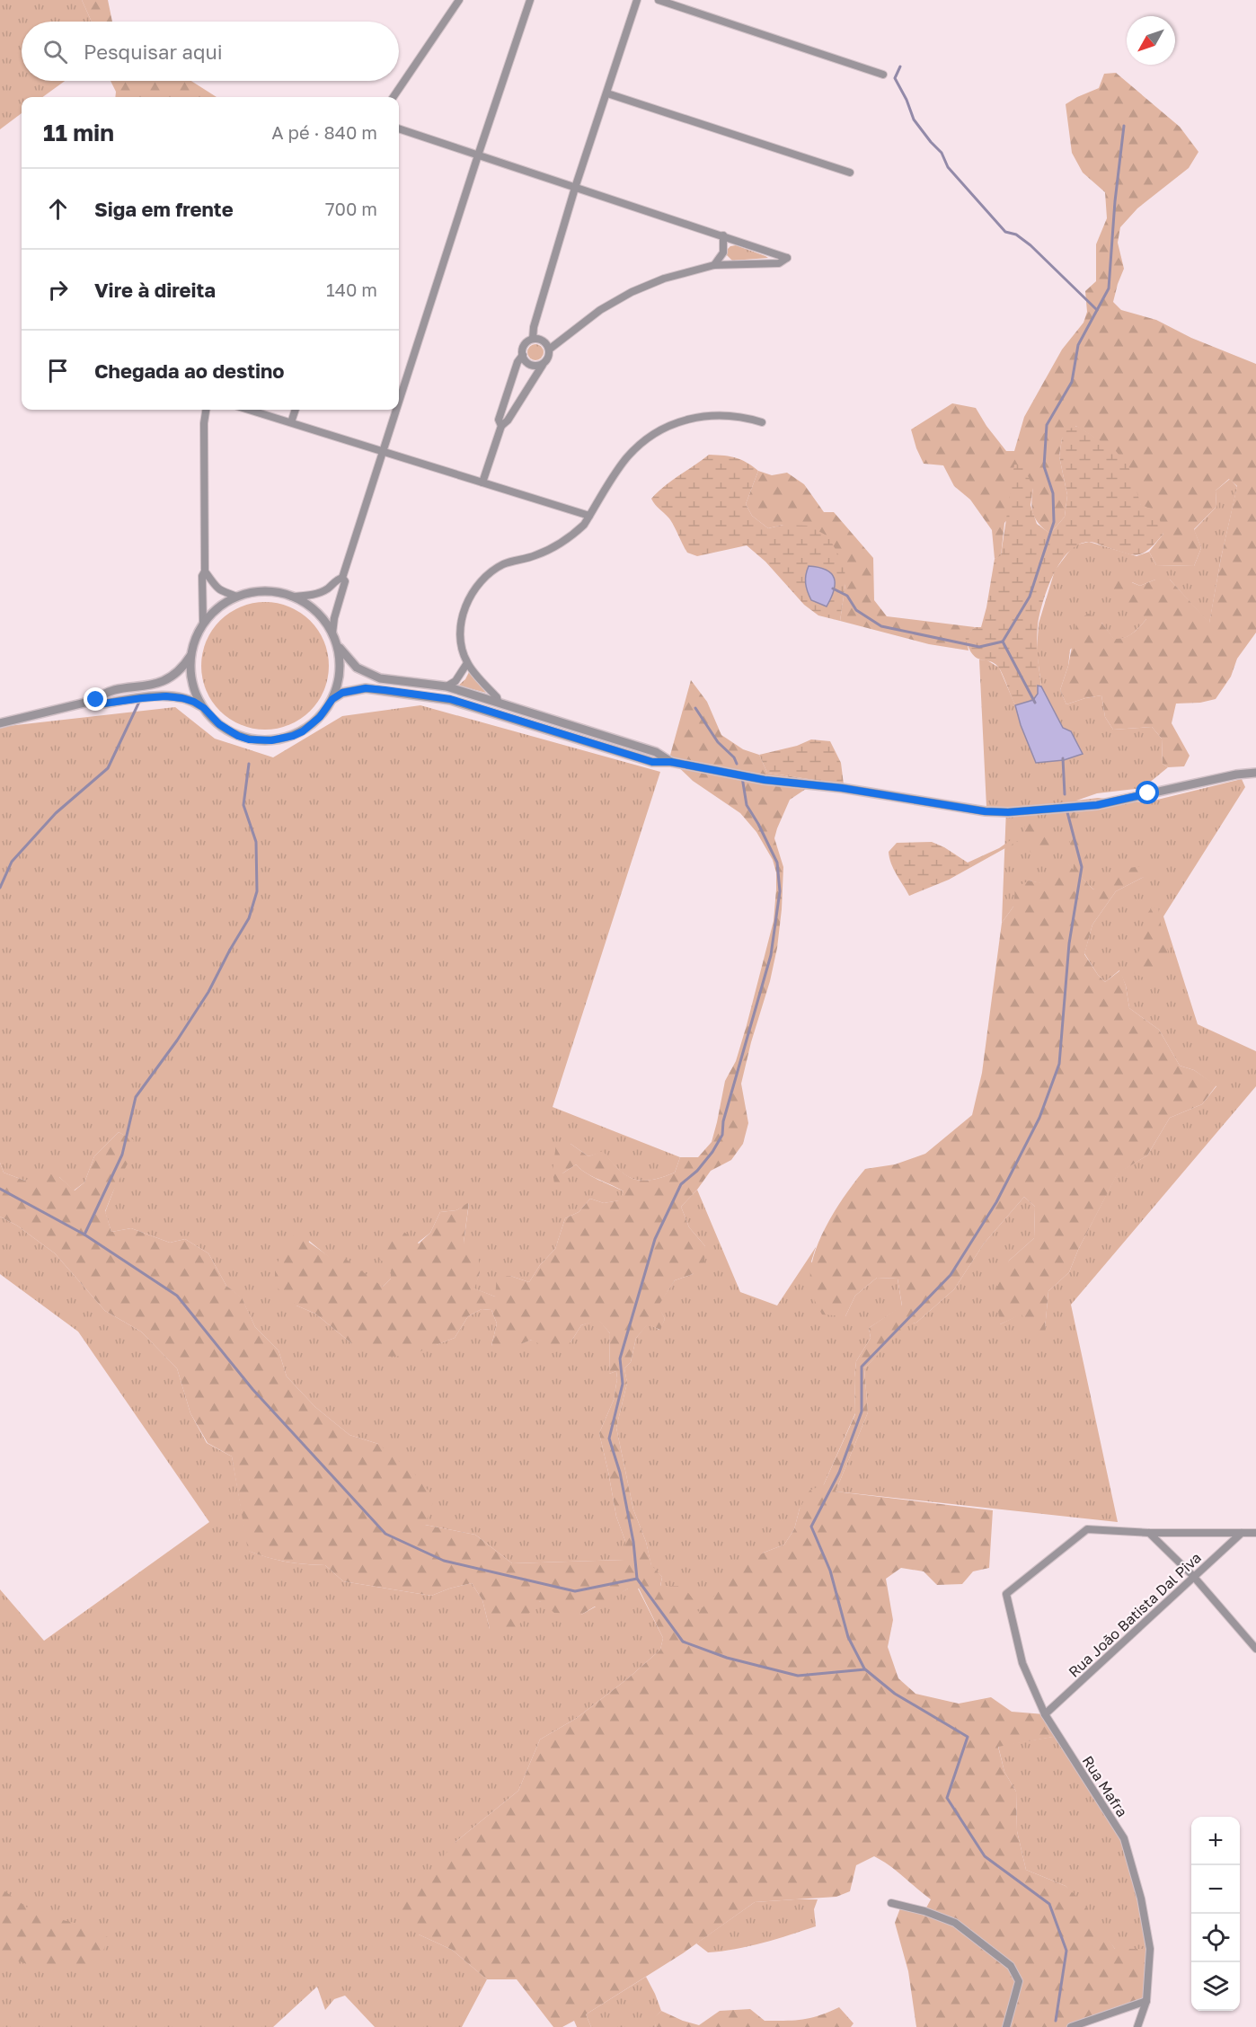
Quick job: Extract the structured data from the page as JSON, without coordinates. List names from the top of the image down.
{
  "streets": {
    "street": ["Rua João Batista Dal Piva", "Rua Mafra"]
  },
  "crossings": [
    ["Rua João Batista Dal Piva", "Rua Mafra"]
  ],
  "north": "bottom left",
  "page": {
    "search": "Pesquisar aqui",
    "heading": ["11 min", "A pé · 840 m"],
    "list": [
      ["Siga em frente", "700 m"],
      ["Vire à direita", "140 m"],
      "Chegada ao destino"
    ],
    "map_buttons": ["+", "−"]
  }
}
